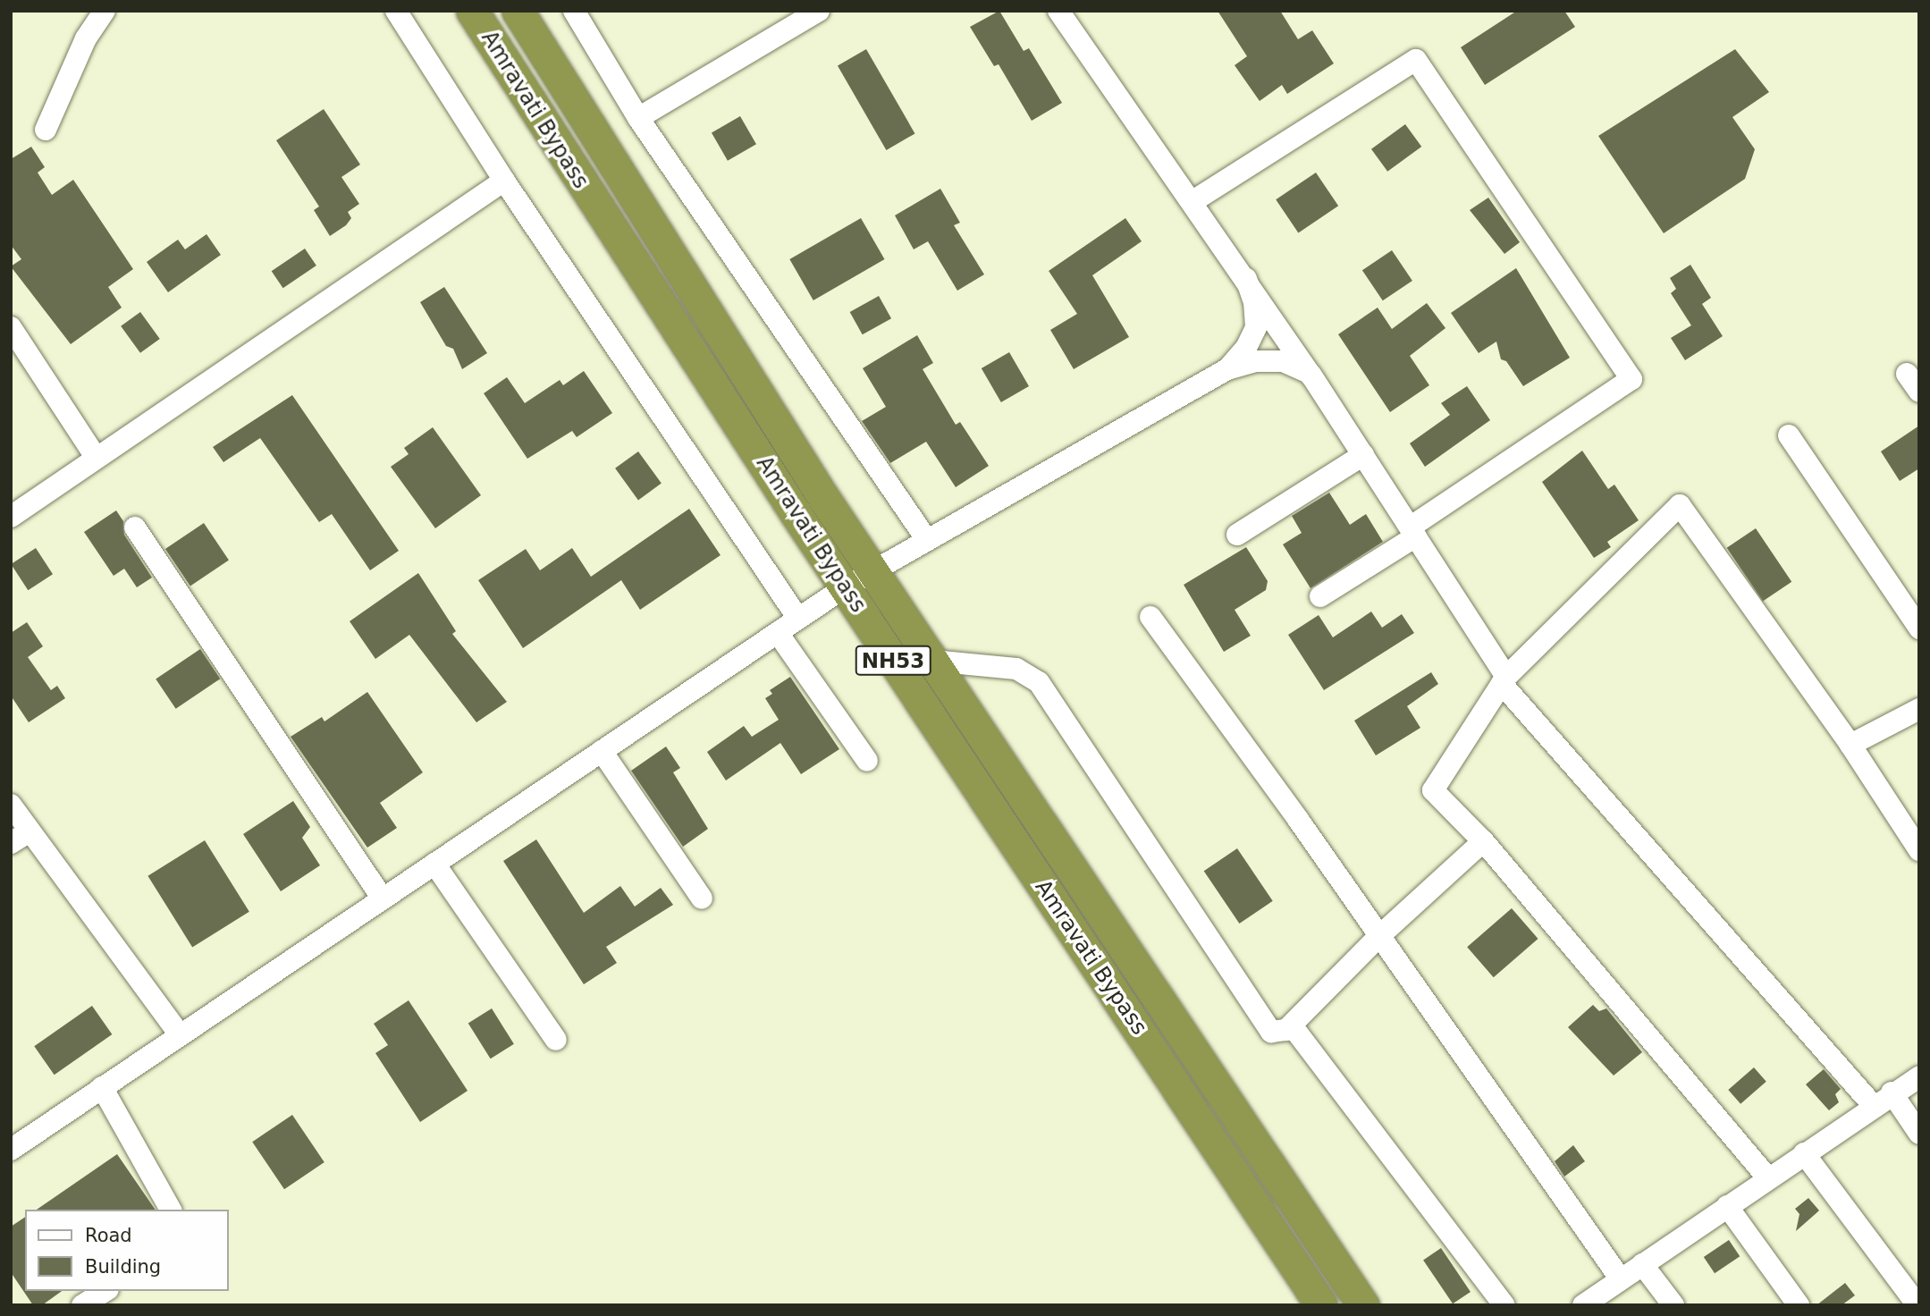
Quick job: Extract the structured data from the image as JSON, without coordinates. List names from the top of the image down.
{
  "streets": {
    "highway": ["Amravati Bypass", "NH53"]
  },
  "legend": ["Road", "Building"]
}
